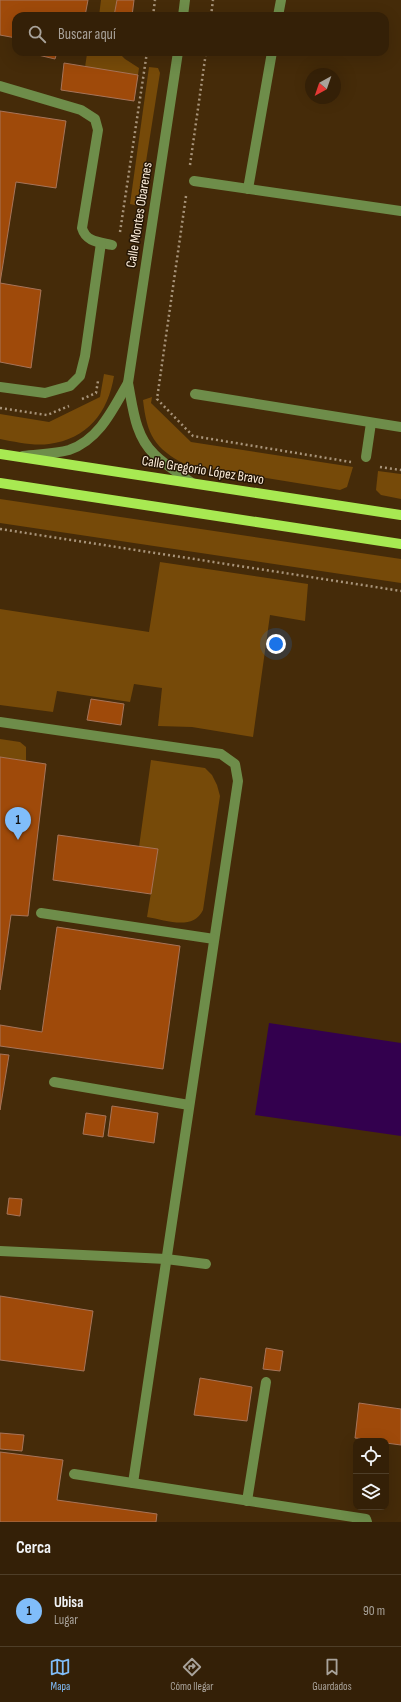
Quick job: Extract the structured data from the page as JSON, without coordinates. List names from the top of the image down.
{
  "streets": {
    "main road": ["Calle Gregorio López Bravo"],
    "street": ["Calle Montes Obarenes"]
  },
  "crossings": [
    ["Calle Montes Obarenes", "Calle Gregorio López Bravo"]
  ],
  "north": "bottom left",
  "page": {
    "search": "Buscar aquí",
    "pins": "1",
    "heading": "Cerca",
    "list": [
      {
        "mark": "1",
        "name": "Ubisa",
        "note": "Lugar",
        "value": "90 m"
      }
    ],
    "nav": ["Mapa", "Cómo llegar", "Guardados"]
  }
}
